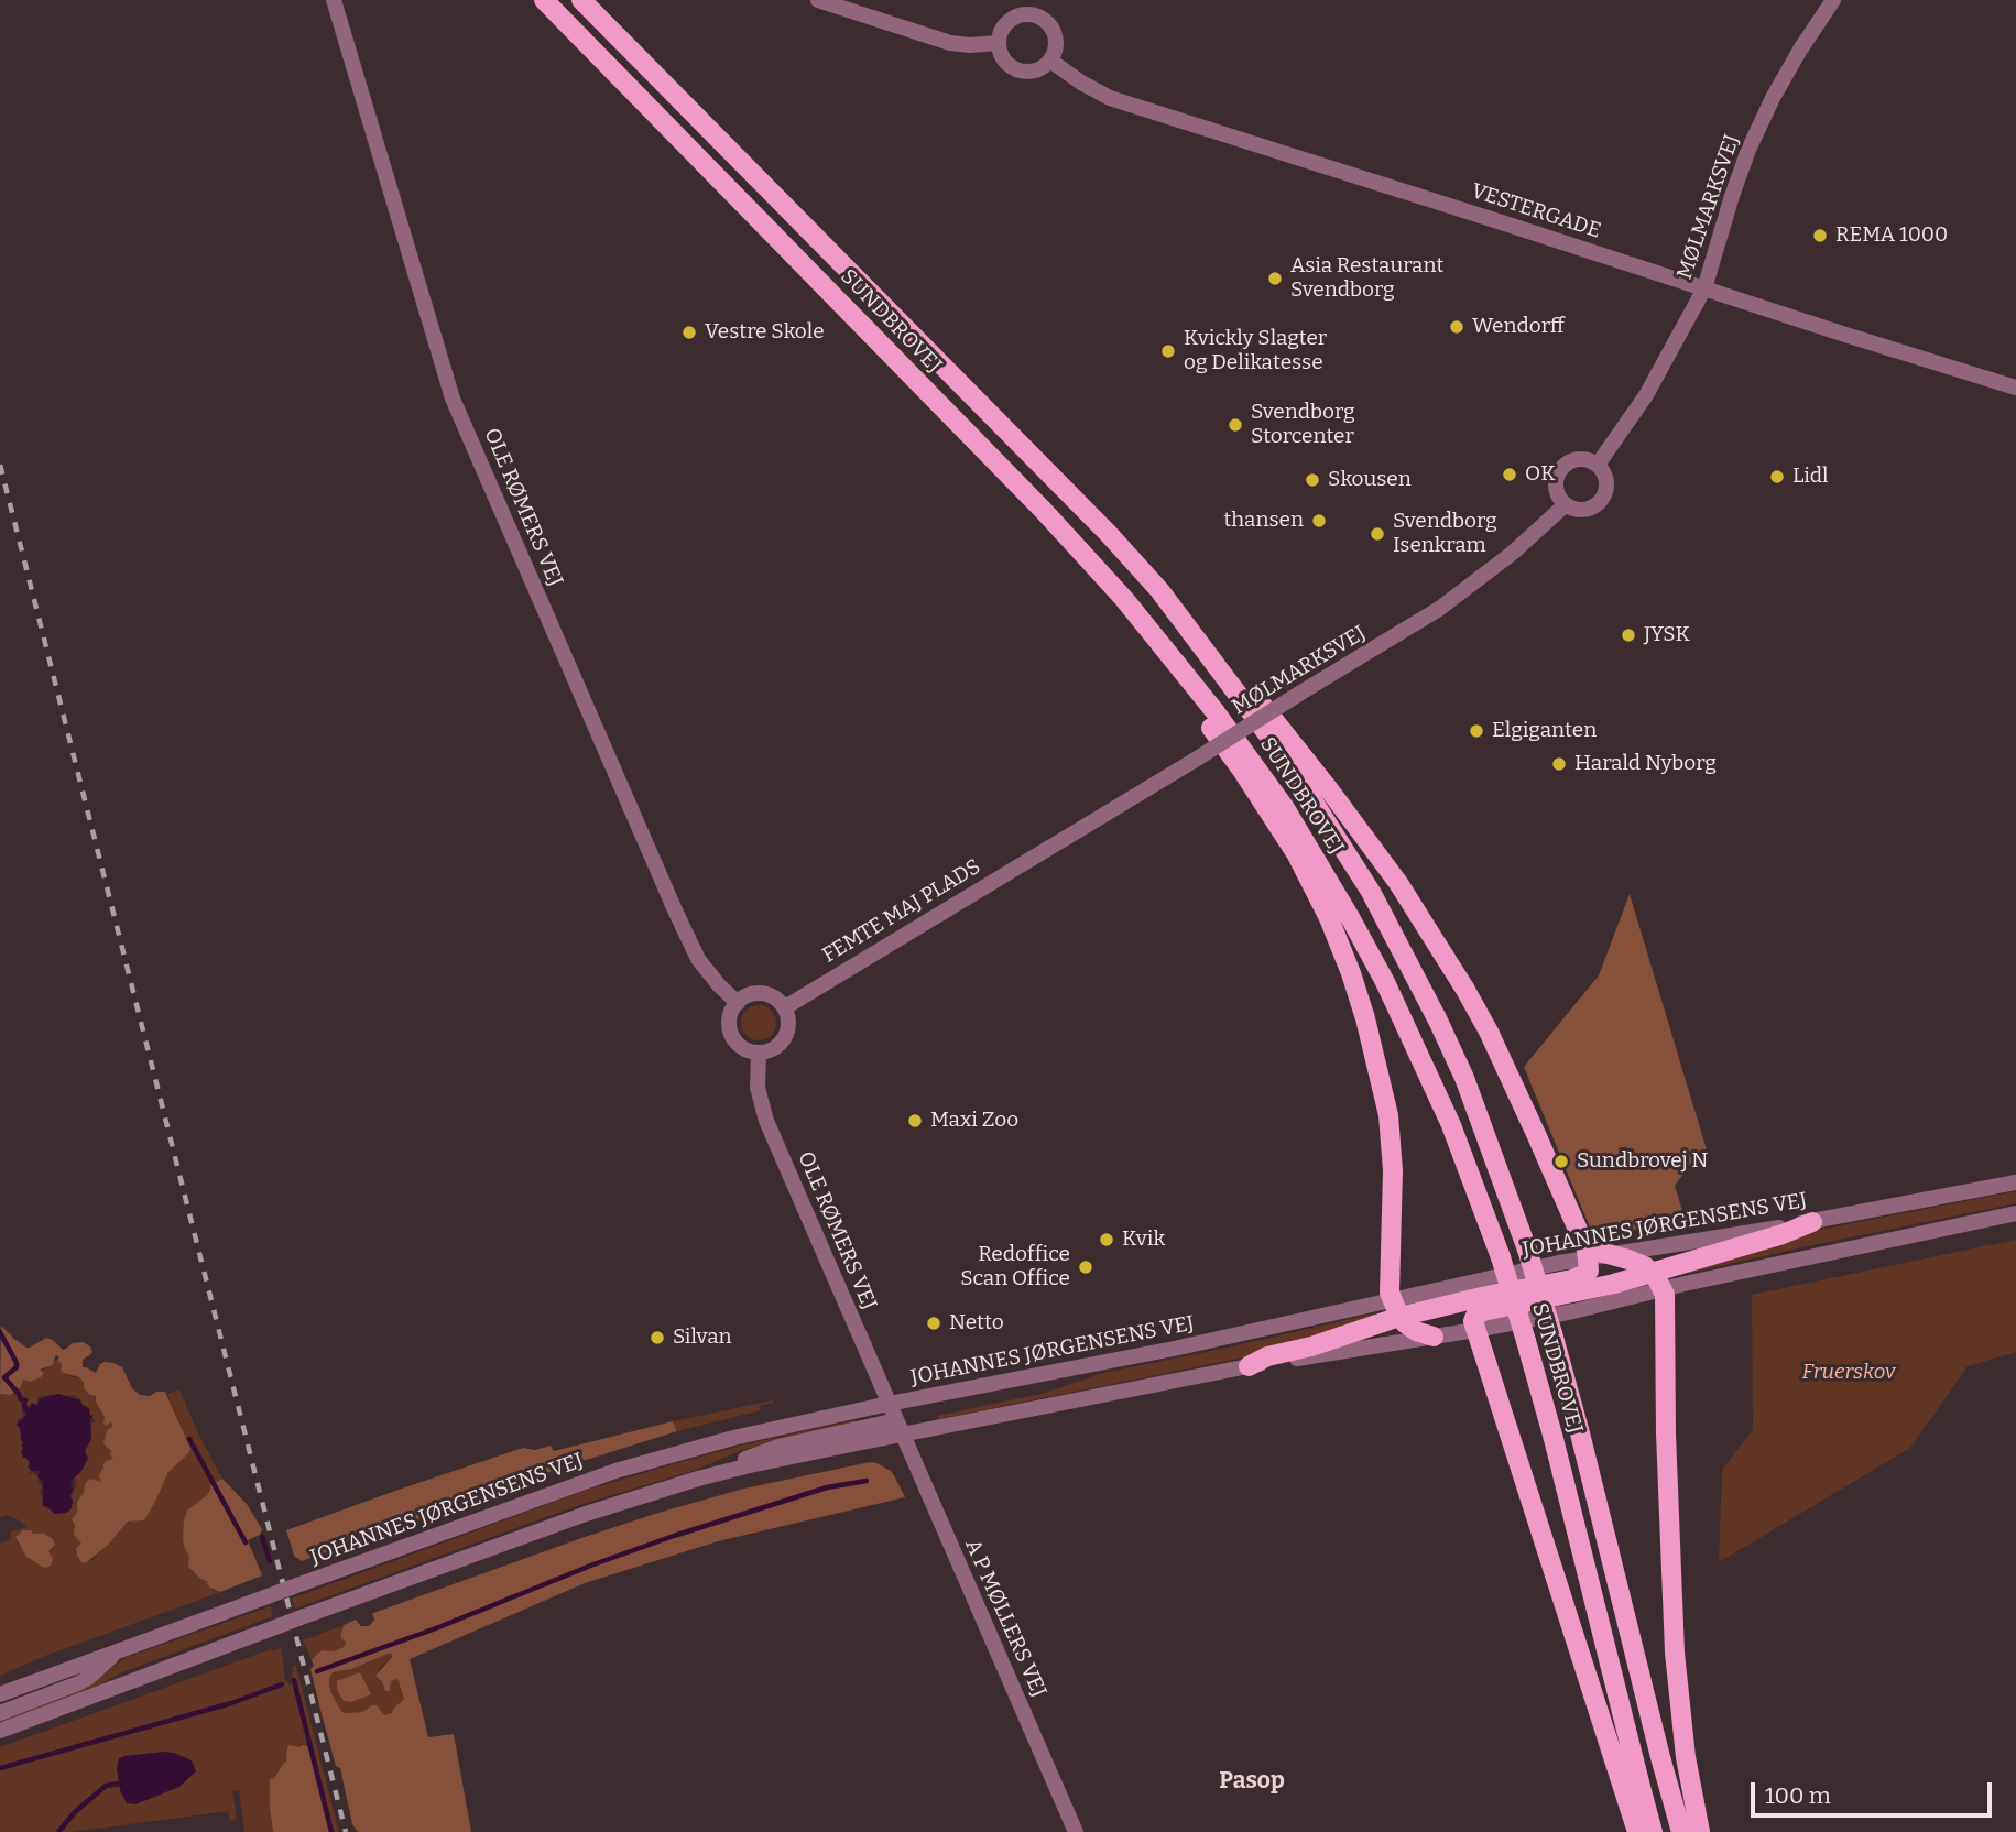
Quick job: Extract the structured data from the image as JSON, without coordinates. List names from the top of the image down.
{
  "streets": {
    "main road": ["SUNDBROVEJ"],
    "street": [
      "MØLMARKSVEJ",
      "VESTERGADE",
      "OLE RØMERS VEJ",
      "FEMTE MAJ PLADS",
      "JOHANNES JØRGENSENS VEJ",
      "A P MØLLERS VEJ"
    ]
  },
  "crossings": [
    ["MØLMARKSVEJ", "VESTERGADE"],
    ["MØLMARKSVEJ", "FEMTE MAJ PLADS"],
    ["OLE RØMERS VEJ", "FEMTE MAJ PLADS"],
    ["OLE RØMERS VEJ", "JOHANNES JØRGENSENS VEJ"],
    ["OLE RØMERS VEJ", "A P MØLLERS VEJ"]
  ],
  "districts": ["Pasop"],
  "parks": ["Fruerskov"],
  "places": [
    "REMA 1000",
    "Asia Restaurant Svendborg",
    "Wendorff",
    "Vestre Skole",
    "Kvickly Slagter og Delikatesse",
    "Svendborg Storcenter",
    "OK",
    "Lidl",
    "Skousen",
    "thansen",
    "Svendborg Isenkram",
    "JYSK",
    "Elgiganten",
    "Harald Nyborg",
    "Maxi Zoo",
    "Sundbrovej N",
    "Kvik",
    "Redoffice Scan Office",
    "Netto",
    "Silvan"
  ],
  "scale_bar": "100 m"
}
